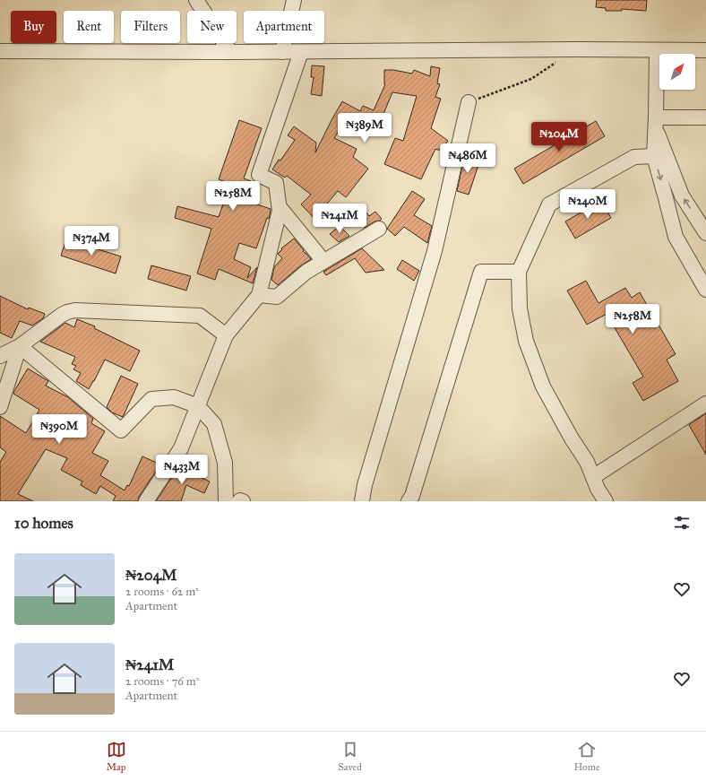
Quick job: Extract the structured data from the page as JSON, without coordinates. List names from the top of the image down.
{
  "north": "top right",
  "page": {
    "chip": [
      "Buy",
      "Rent",
      "Filters",
      "New",
      "Apartment"
    ],
    "price": [
      "₦389M",
      "₦204M",
      "₦486M",
      "₦258M",
      "₦240M",
      "₦241M",
      "₦374M",
      "₦258M",
      "₦390M",
      "₦433M"
    ],
    "heading": "10 homes",
    "list": [
      {
        "name": "₦204M",
        "note": "2 rooms · 62 m² · Apartment"
      },
      {
        "name": "₦241M",
        "note": "2 rooms · 76 m² · Apartment"
      }
    ],
    "tabs": ["Map", "Saved", "Home"]
  }
}
